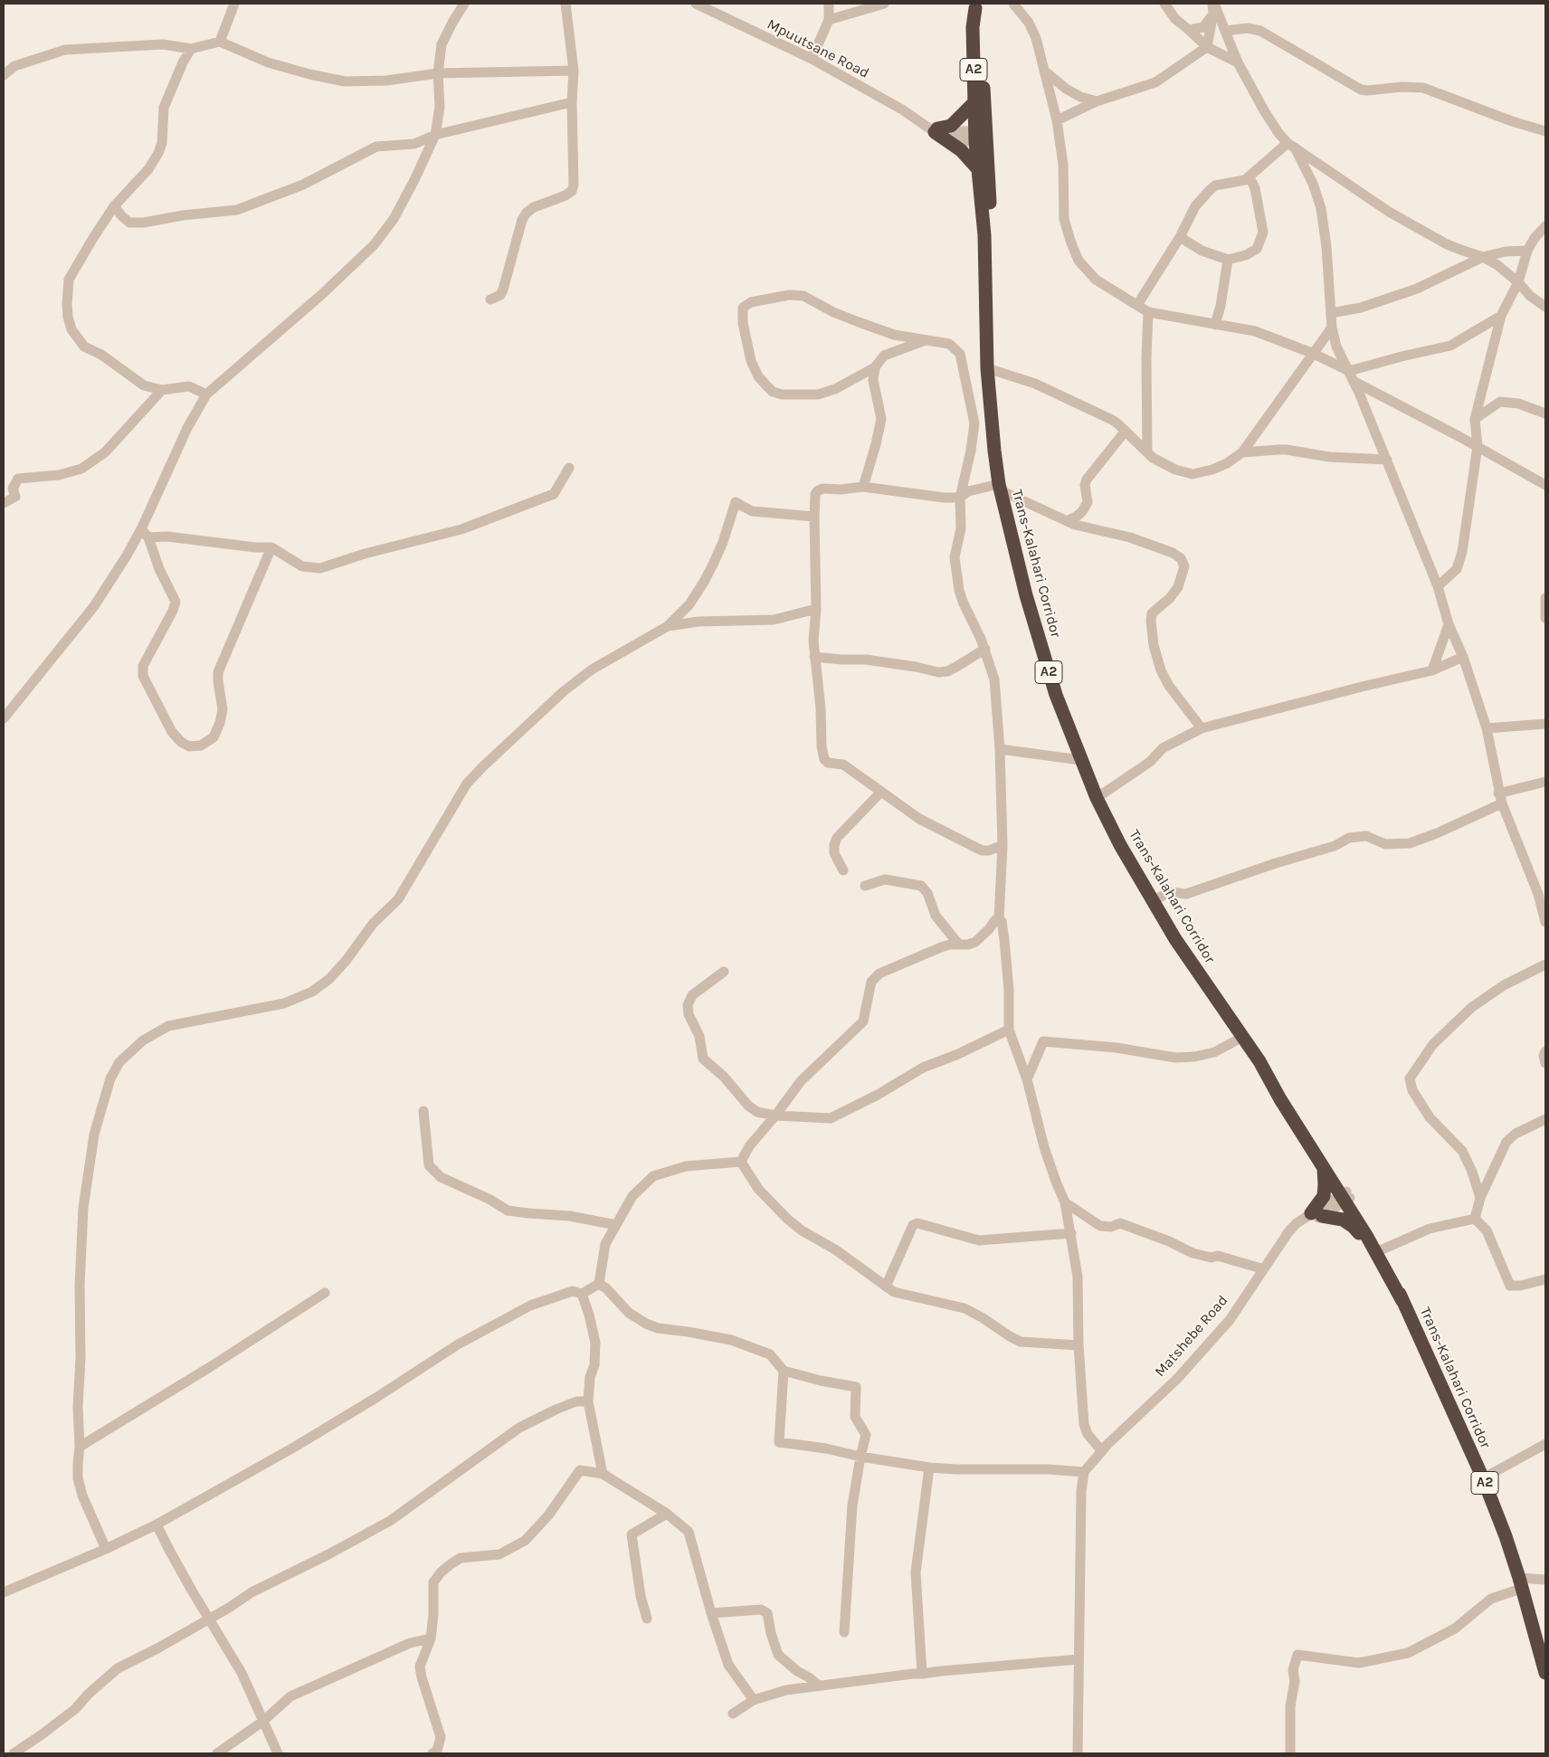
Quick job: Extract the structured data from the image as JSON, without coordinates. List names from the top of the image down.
{
  "streets": {
    "highway": ["A2", "Trans-Kalahari Corridor"],
    "street": ["Mpuutsane Road", "Matshebe Road"]
  },
  "crossings": [
    ["A2", "Trans-Kalahari Corridor"]
  ]
}
